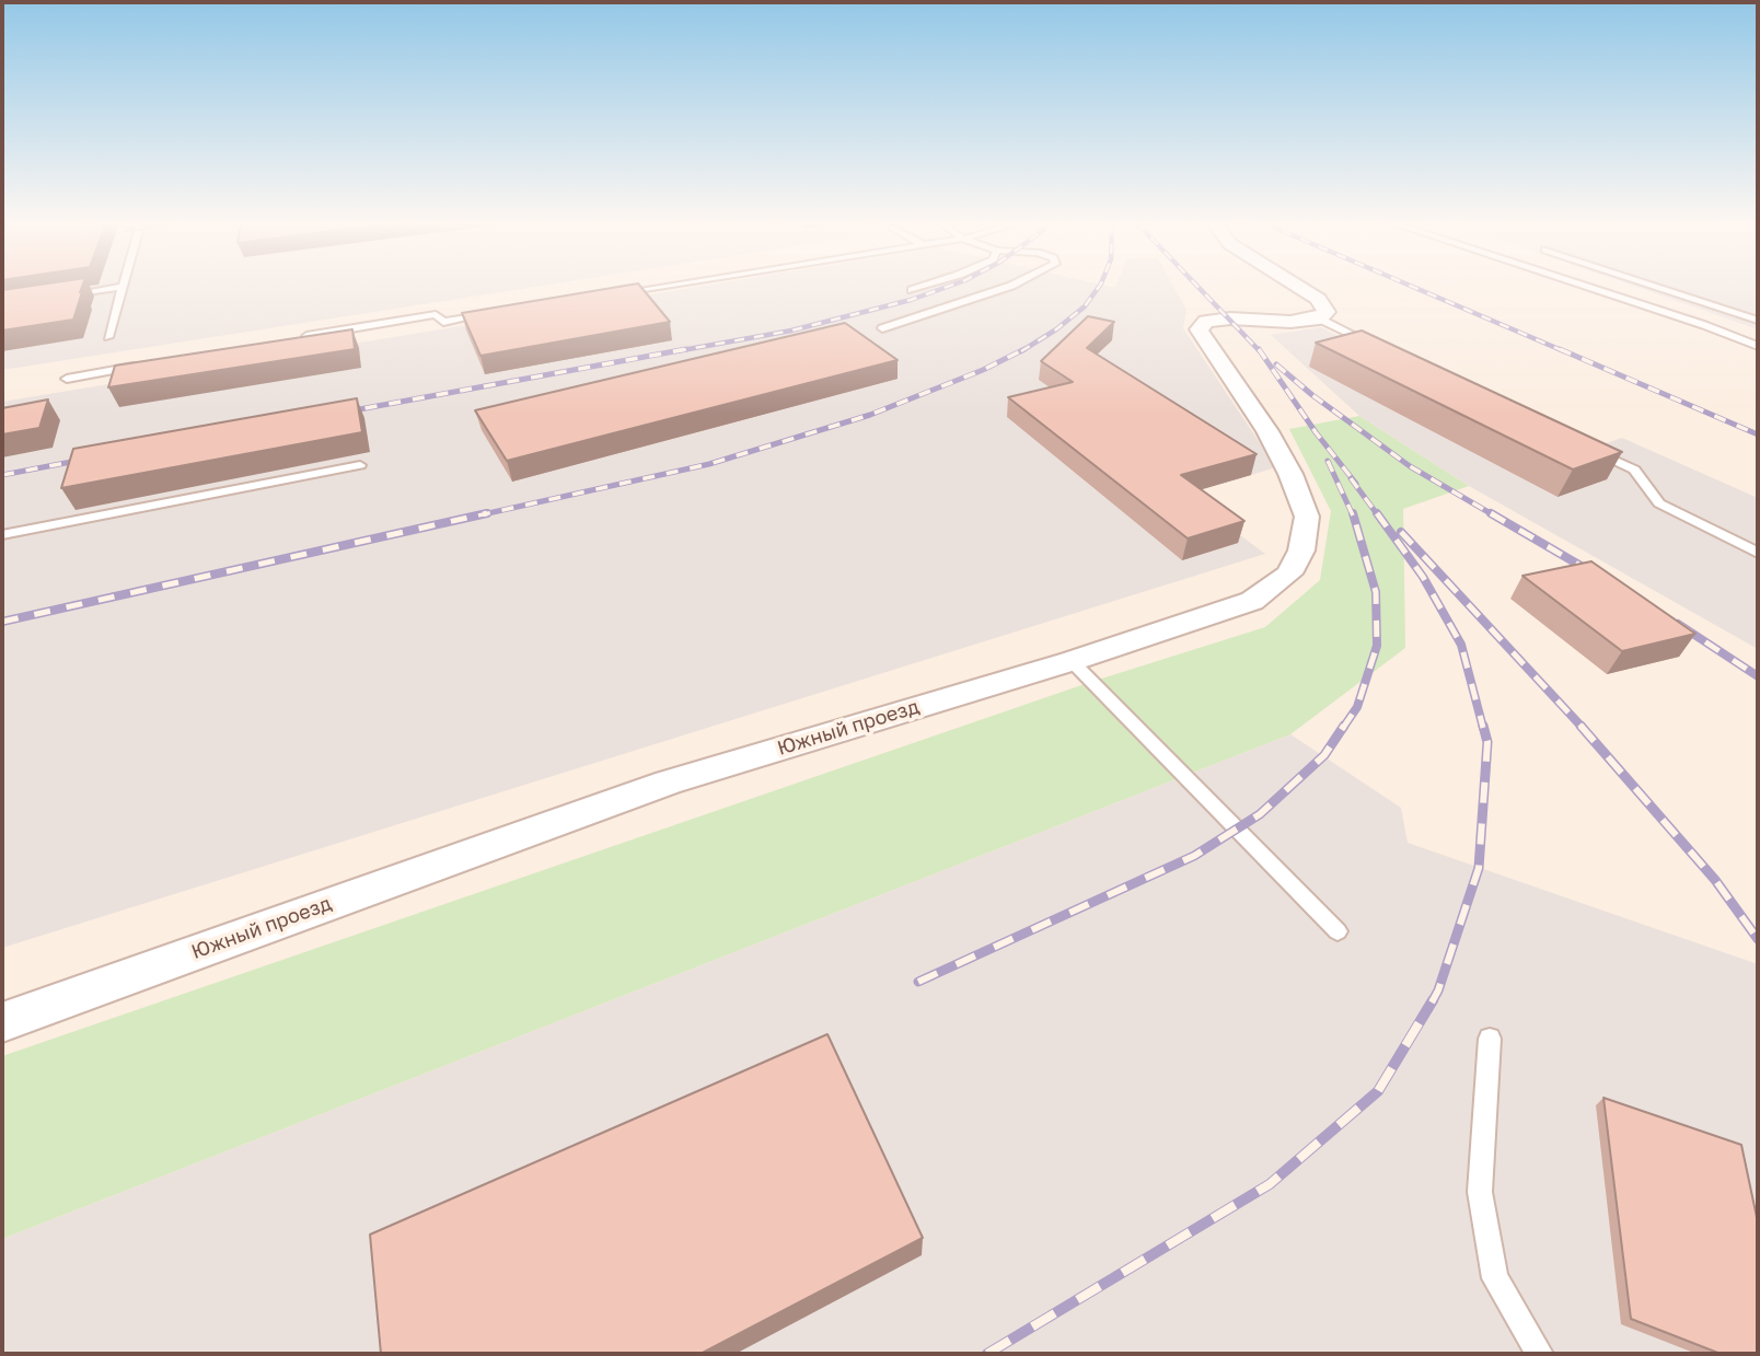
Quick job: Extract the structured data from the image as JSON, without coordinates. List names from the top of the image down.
{
  "streets": {
    "street": ["Южный проезд"]
  }
}
